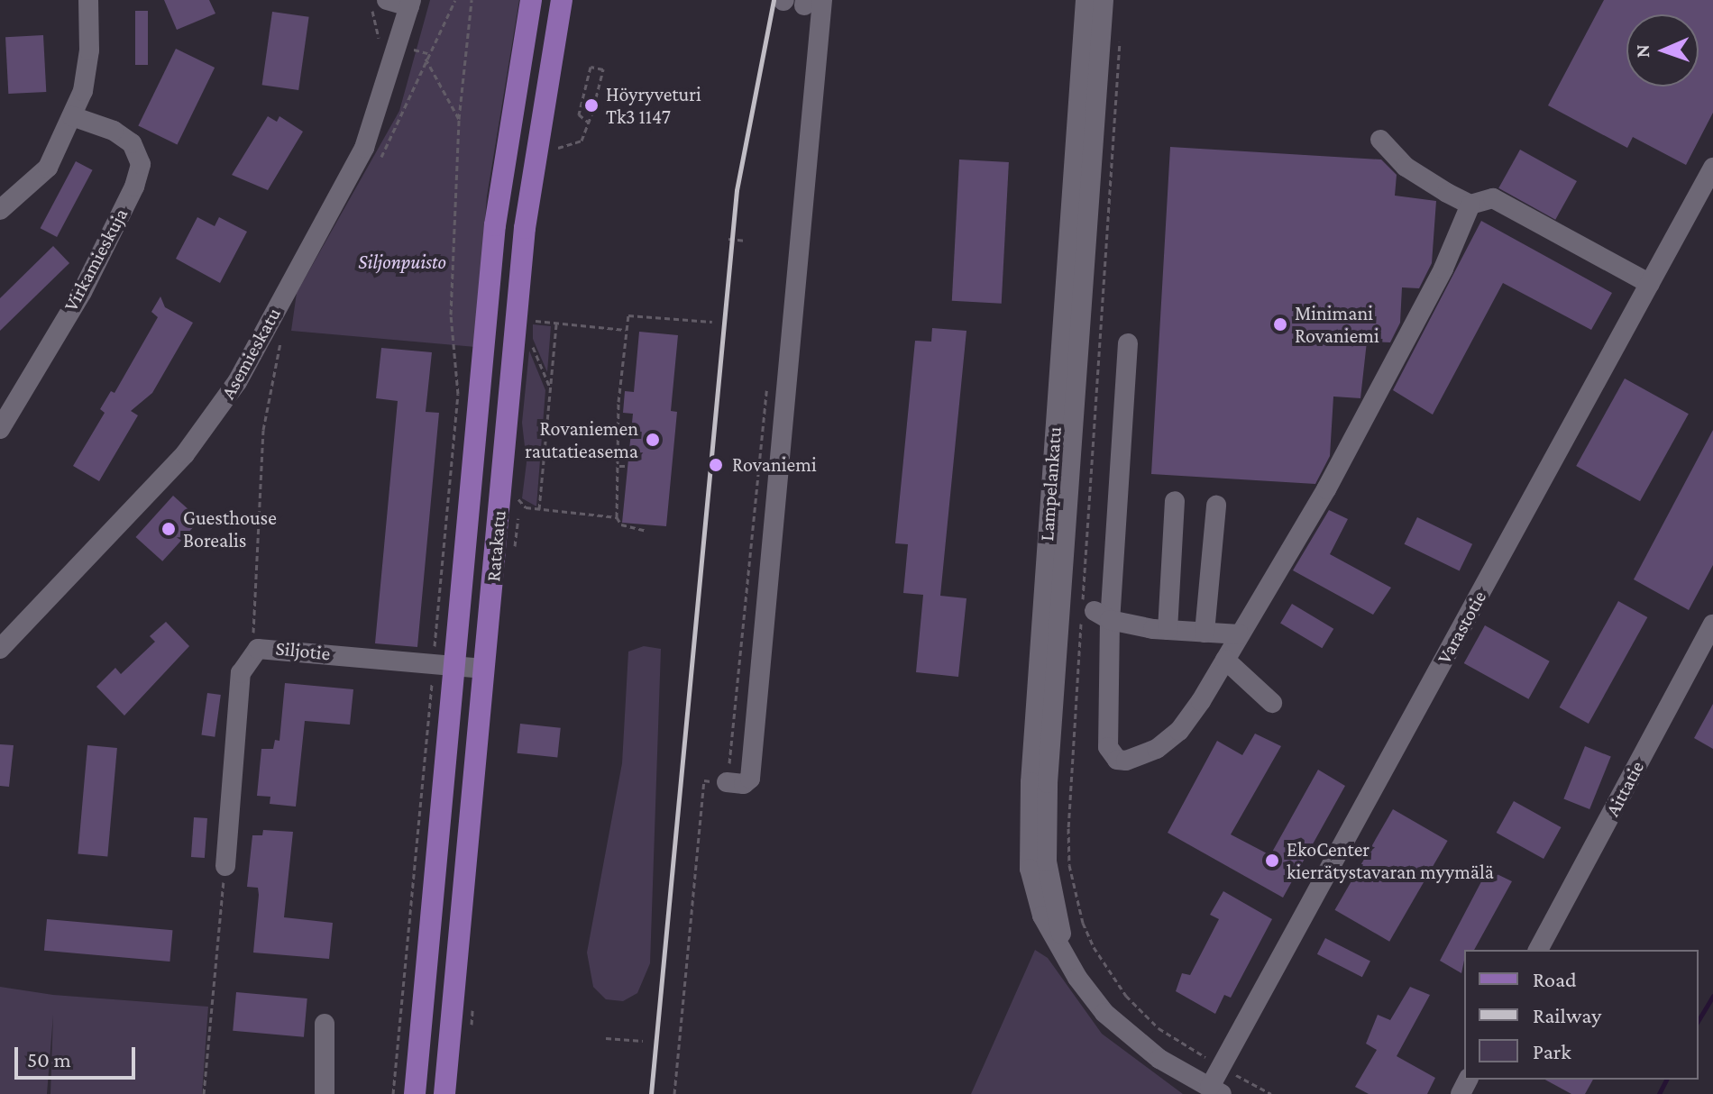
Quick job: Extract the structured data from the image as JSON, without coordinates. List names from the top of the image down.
{
  "streets": {
    "main road": ["Ratakatu"],
    "street": [
      "Virkamieskuja",
      "Asemieskatu",
      "Lampelankatu",
      "Varastotie",
      "Siljotie",
      "Aittatie"
    ]
  },
  "crossings": [
    ["Lampelankatu", "Varastotie"],
    ["Ratakatu", "Siljotie"]
  ],
  "parks": ["Siljonpuisto"],
  "places": [
    "Höyryveturi Tk3 1147",
    "Minimani Rovaniemi",
    "Rovaniemen rautatieasema",
    "Rovaniemi",
    "Guesthouse Borealis",
    "EkoCenter kierrätystavaran myymälä"
  ],
  "legend": ["Road", "Railway", "Park"],
  "scale_bar": "50 m",
  "north": "left"
}
